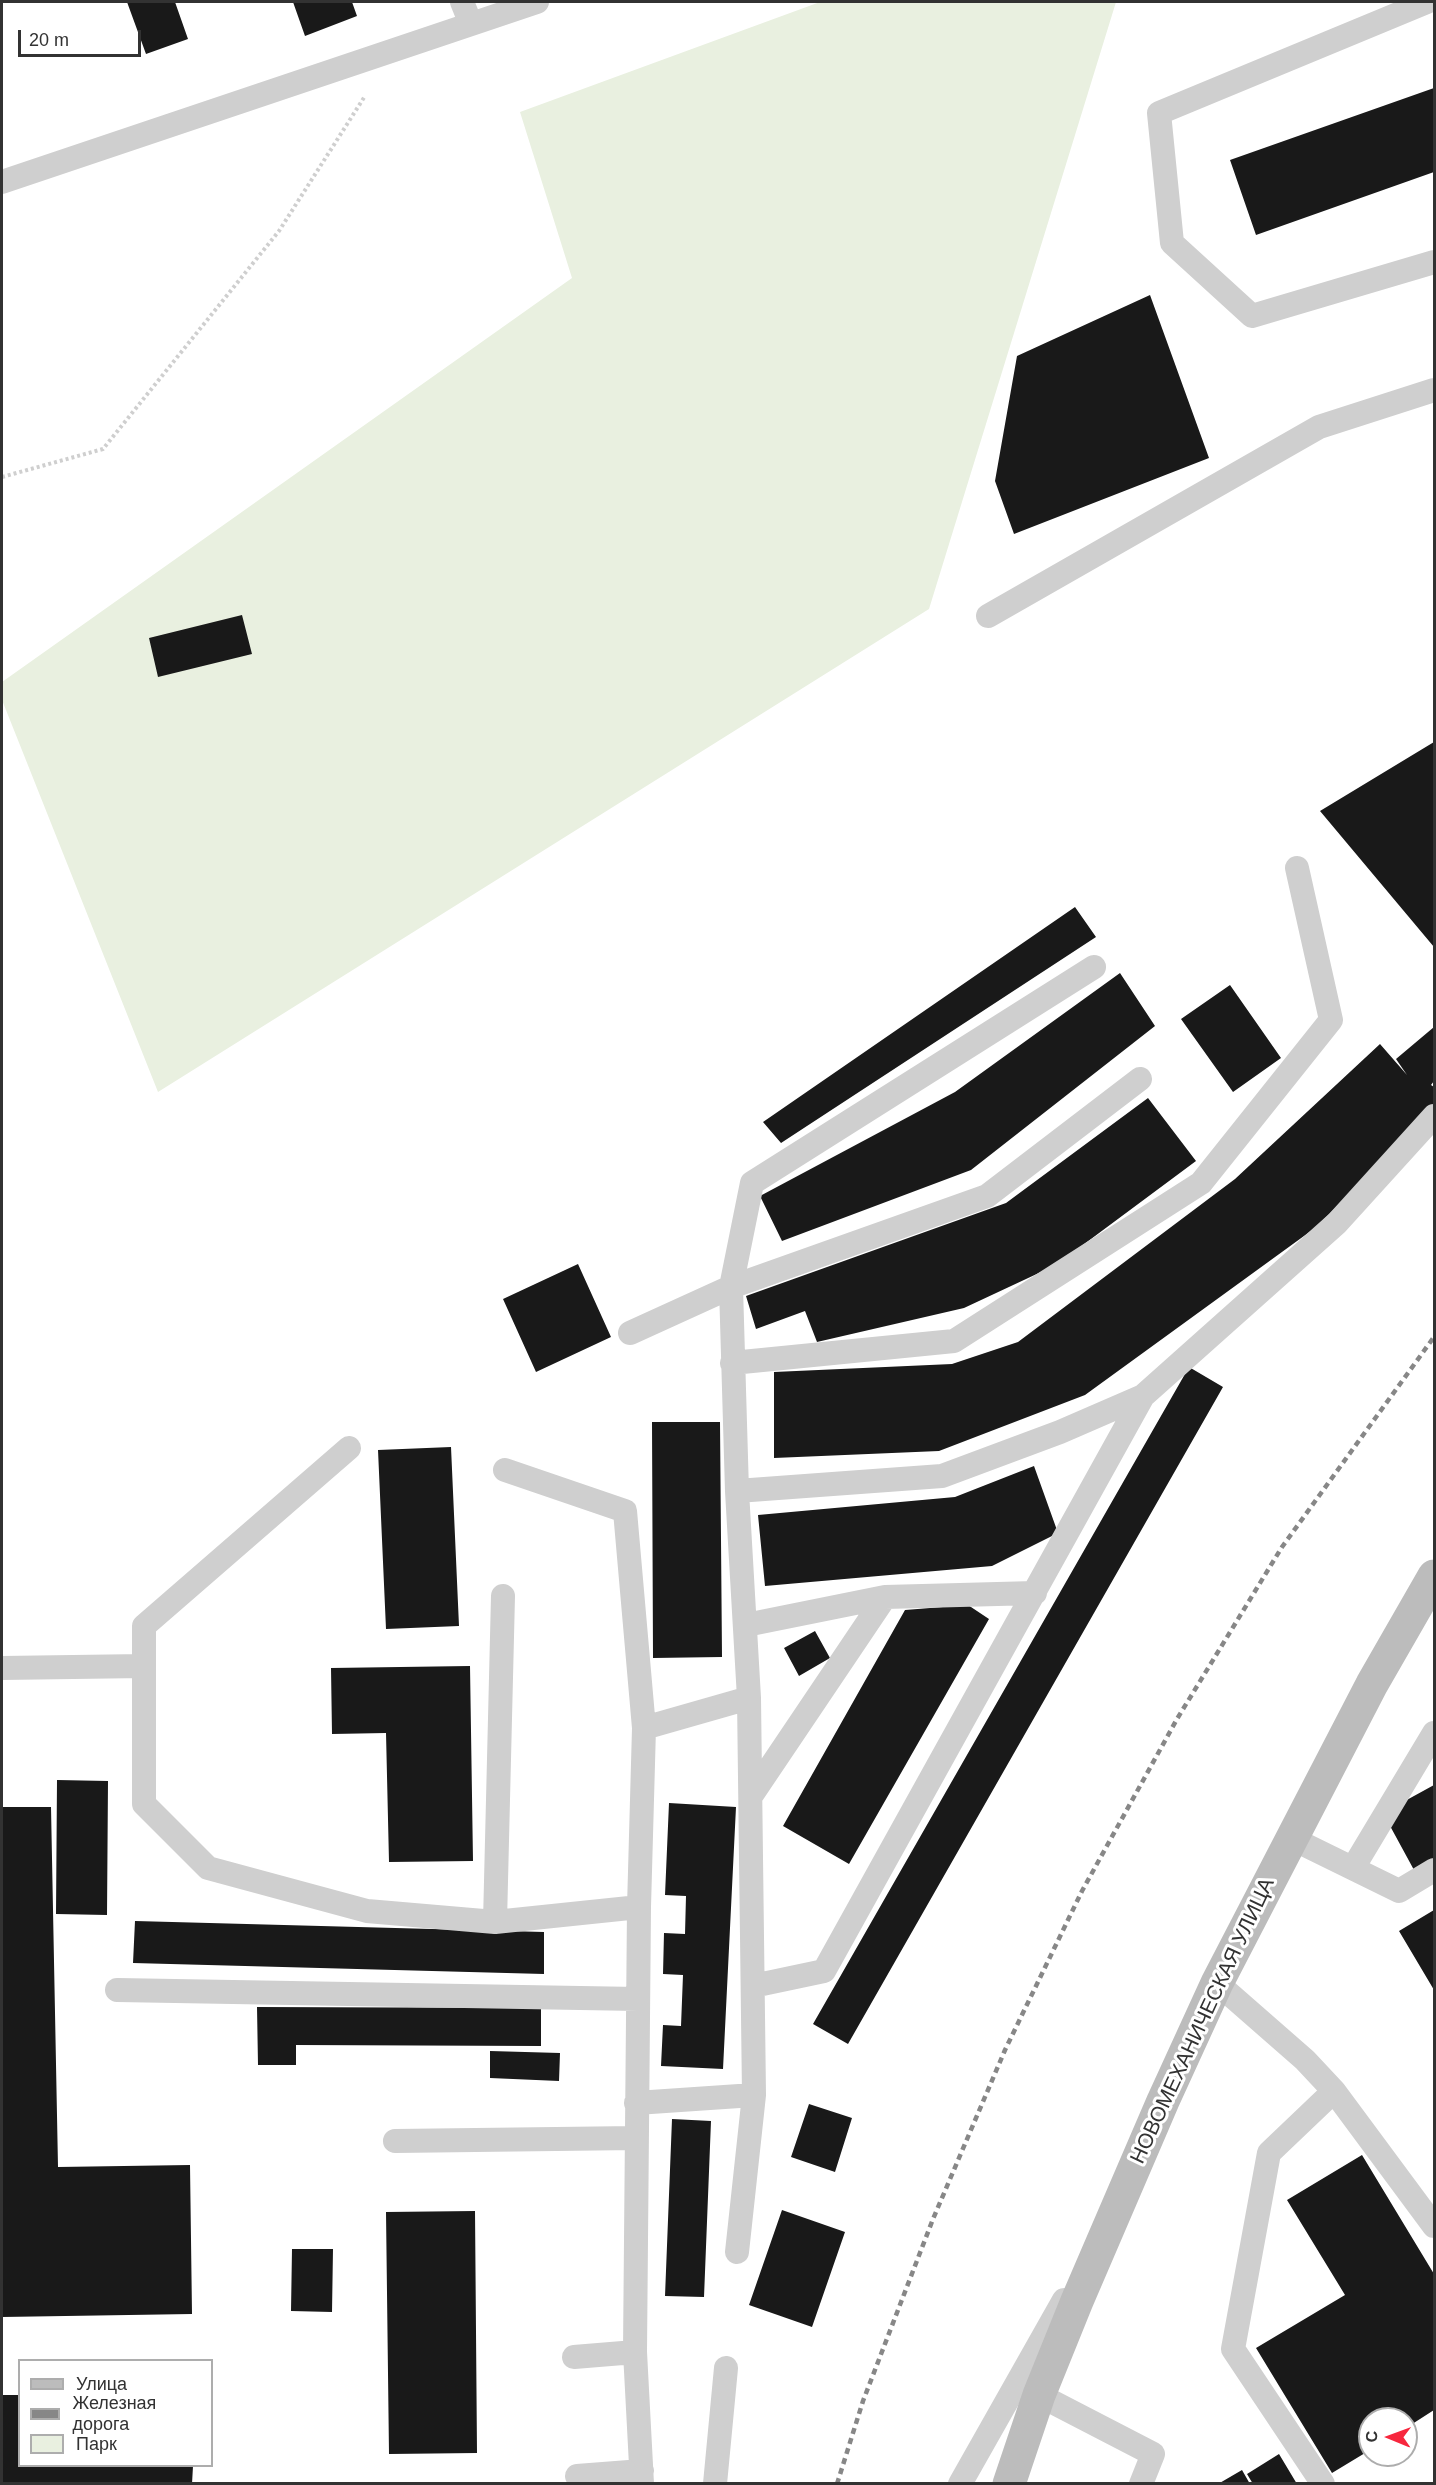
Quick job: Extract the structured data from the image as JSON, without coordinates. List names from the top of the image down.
{
  "streets": {
    "main road": ["НОВОМЕХАНИЧЕСКАЯ УЛИЦА"]
  },
  "legend": ["Улица", "Железная дорога", "Парк"],
  "scale_bar": "20 m",
  "north": "left"
}
